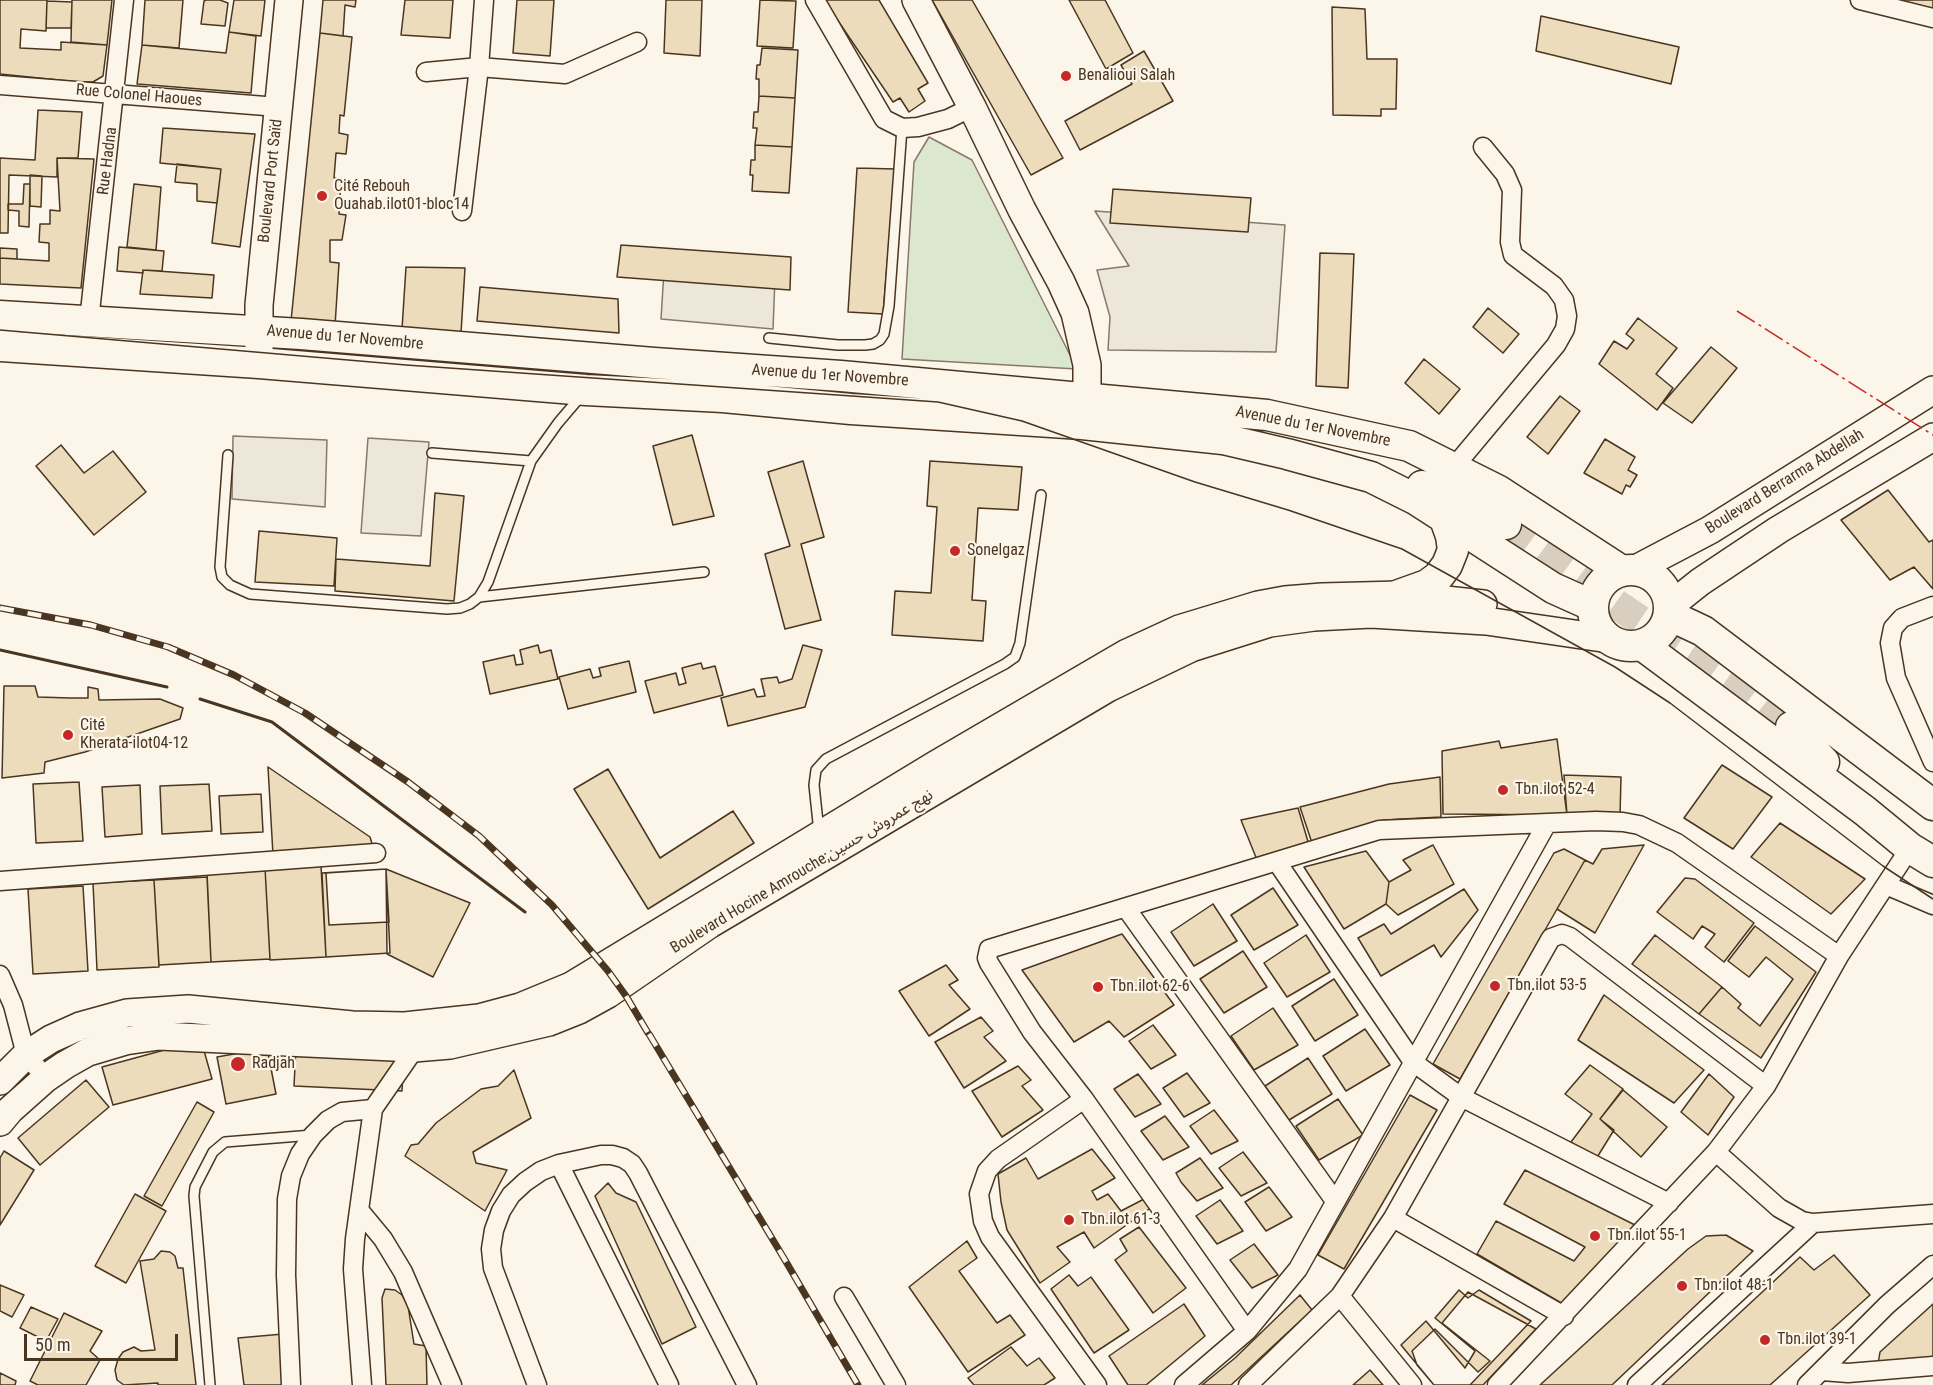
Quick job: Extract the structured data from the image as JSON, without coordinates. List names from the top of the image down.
{
  "streets": {
    "main road": [
      "Boulevard Port Saïd",
      "Avenue du 1er Novembre",
      "Boulevard Berrarma Abdellah",
      "Boulevard Hocine Amrouche;نهج عمروش حسين"
    ],
    "street": ["Rue Colonel Haoues", "Rue Hadna"]
  },
  "crossings": [
    ["Rue Colonel Haoues", "Rue Hadna"],
    ["Rue Colonel Haoues", "Boulevard Port Saïd"],
    ["Rue Hadna", "Avenue du 1er Novembre"],
    ["Boulevard Port Saïd", "Avenue du 1er Novembre"],
    ["Avenue du 1er Novembre", "Boulevard Berrarma Abdellah"],
    ["Avenue du 1er Novembre", "Boulevard Hocine Amrouche;نهج عمروش حسين"],
    ["Boulevard Berrarma Abdellah", "Boulevard Hocine Amrouche;نهج عمروش حسين"]
  ],
  "places": [
    "Benalioui Salah",
    "Cité Rebouh Ouahab.ilot01-bloc14",
    "Sonelgaz",
    "Cité Kherata-ilot04-12",
    "Tbn.ilot 52-4",
    "Tbn.ilot 53-5",
    "Tbn.ilot 62-6",
    "Radjah",
    "Tbn.ilot 61-3",
    "Tbn.ilot 55-1",
    "Tbn.ilot 48-1",
    "Tbn.ilot 39-1"
  ],
  "scale_bar": "50 m"
}
